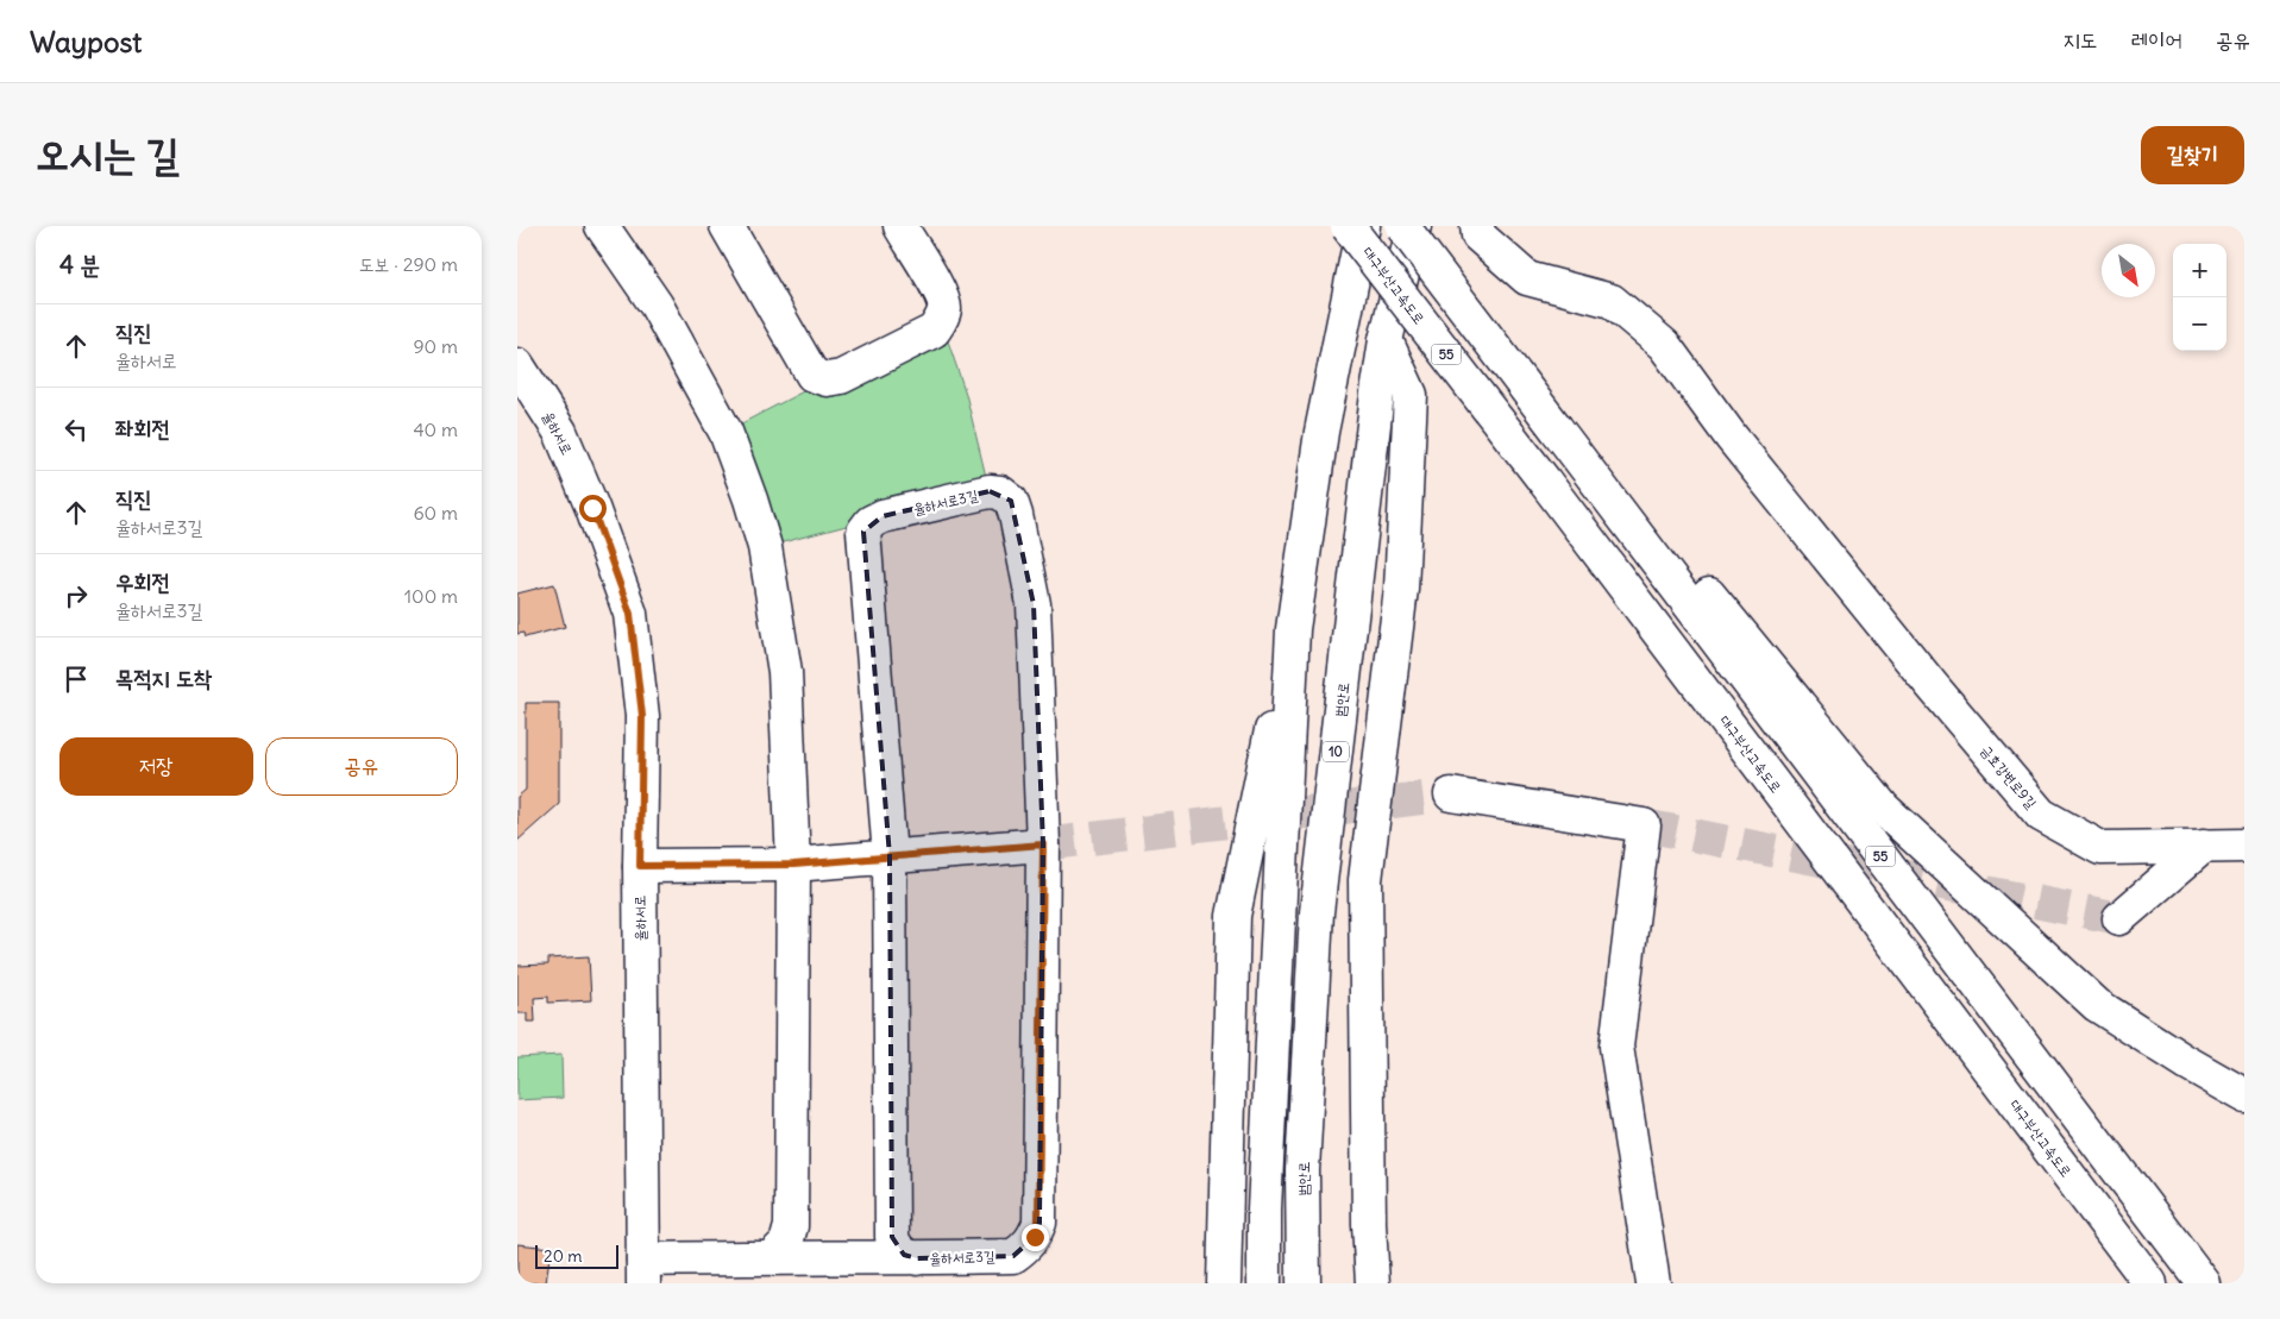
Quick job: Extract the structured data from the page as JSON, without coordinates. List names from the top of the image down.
{
  "streets": {
    "main road": [
      "대구부산고속도로",
      "55",
      "율하서로",
      "율하서로3길",
      "범안로",
      "10",
      "금호강변로9길"
    ]
  },
  "crossings": [
    ["율하서로", "율하서로3길"]
  ],
  "scale_bar": "20 m",
  "north": "bottom right",
  "page": {
    "header": "Waypost",
    "nav": ["지도", "레이어", "공유"],
    "buttons": [
      "길찾기",
      ["저장", "공유"]
    ],
    "title": "오시는 길",
    "heading": ["4 분", "도보 · 290 m"],
    "map_buttons": ["+", "−"],
    "list": [
      ["직진", "율하서로", "90 m"],
      ["좌회전", "40 m"],
      ["직진", "율하서로3길", "60 m"],
      ["우회전", "율하서로3길", "100 m"],
      "목적지 도착"
    ],
    "scale": "20 m"
  }
}
